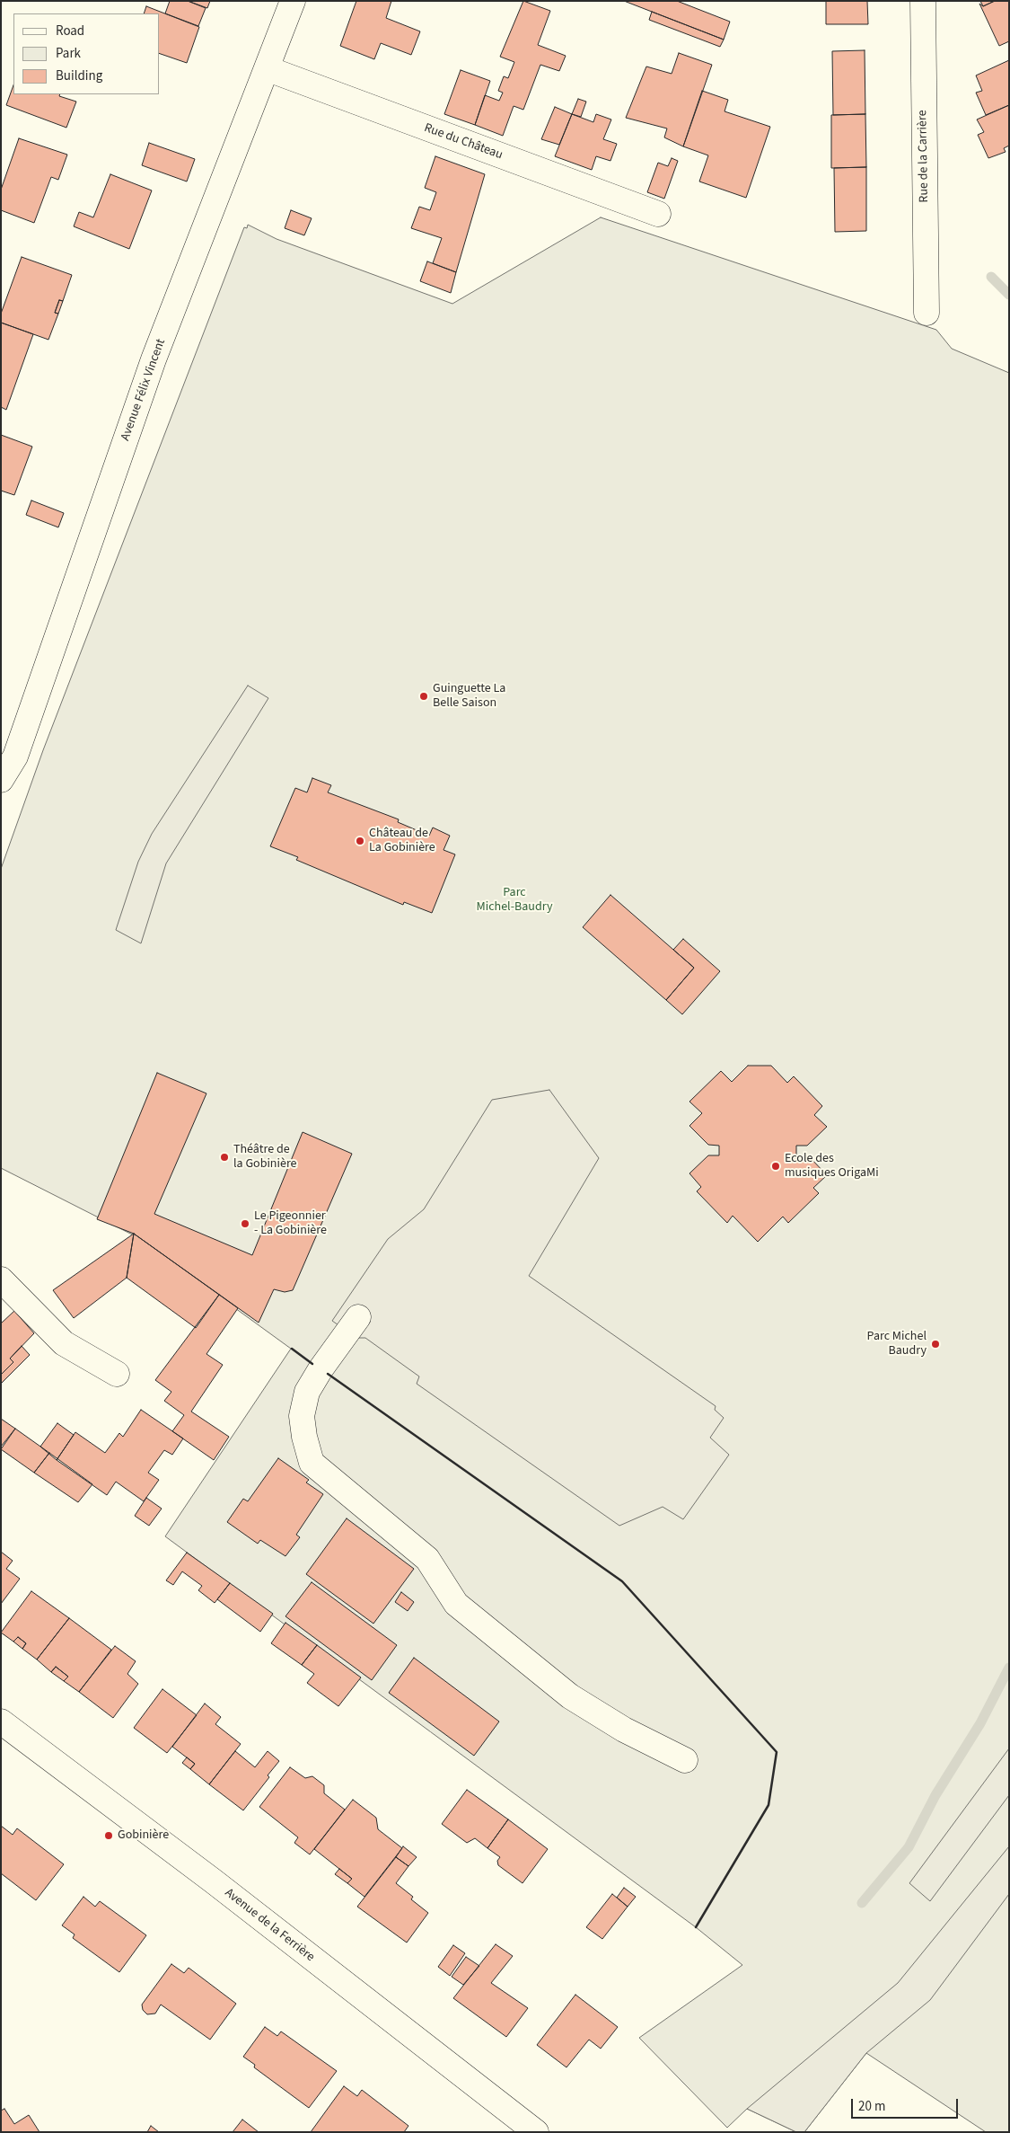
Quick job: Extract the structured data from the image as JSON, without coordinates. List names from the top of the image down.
{
  "streets": {
    "street": [
      "Rue du Château",
      "Rue de la Carrière",
      "Avenue Félix Vincent",
      "Avenue de la Ferrière"
    ]
  },
  "crossings": [
    ["Rue du Château", "Avenue Félix Vincent"]
  ],
  "parks": ["Parc Michel-Baudry"],
  "places": [
    "Guinguette La Belle Saison",
    "Château de La Gobinière",
    "Théâtre de la Gobinière",
    "Ecole des musiques OrigaMi",
    "Le Pigeonnier - La Gobinière",
    "Parc Michel Baudry",
    "Gobinière"
  ],
  "legend": ["Road", "Park", "Building"],
  "scale_bar": "20 m"
}
